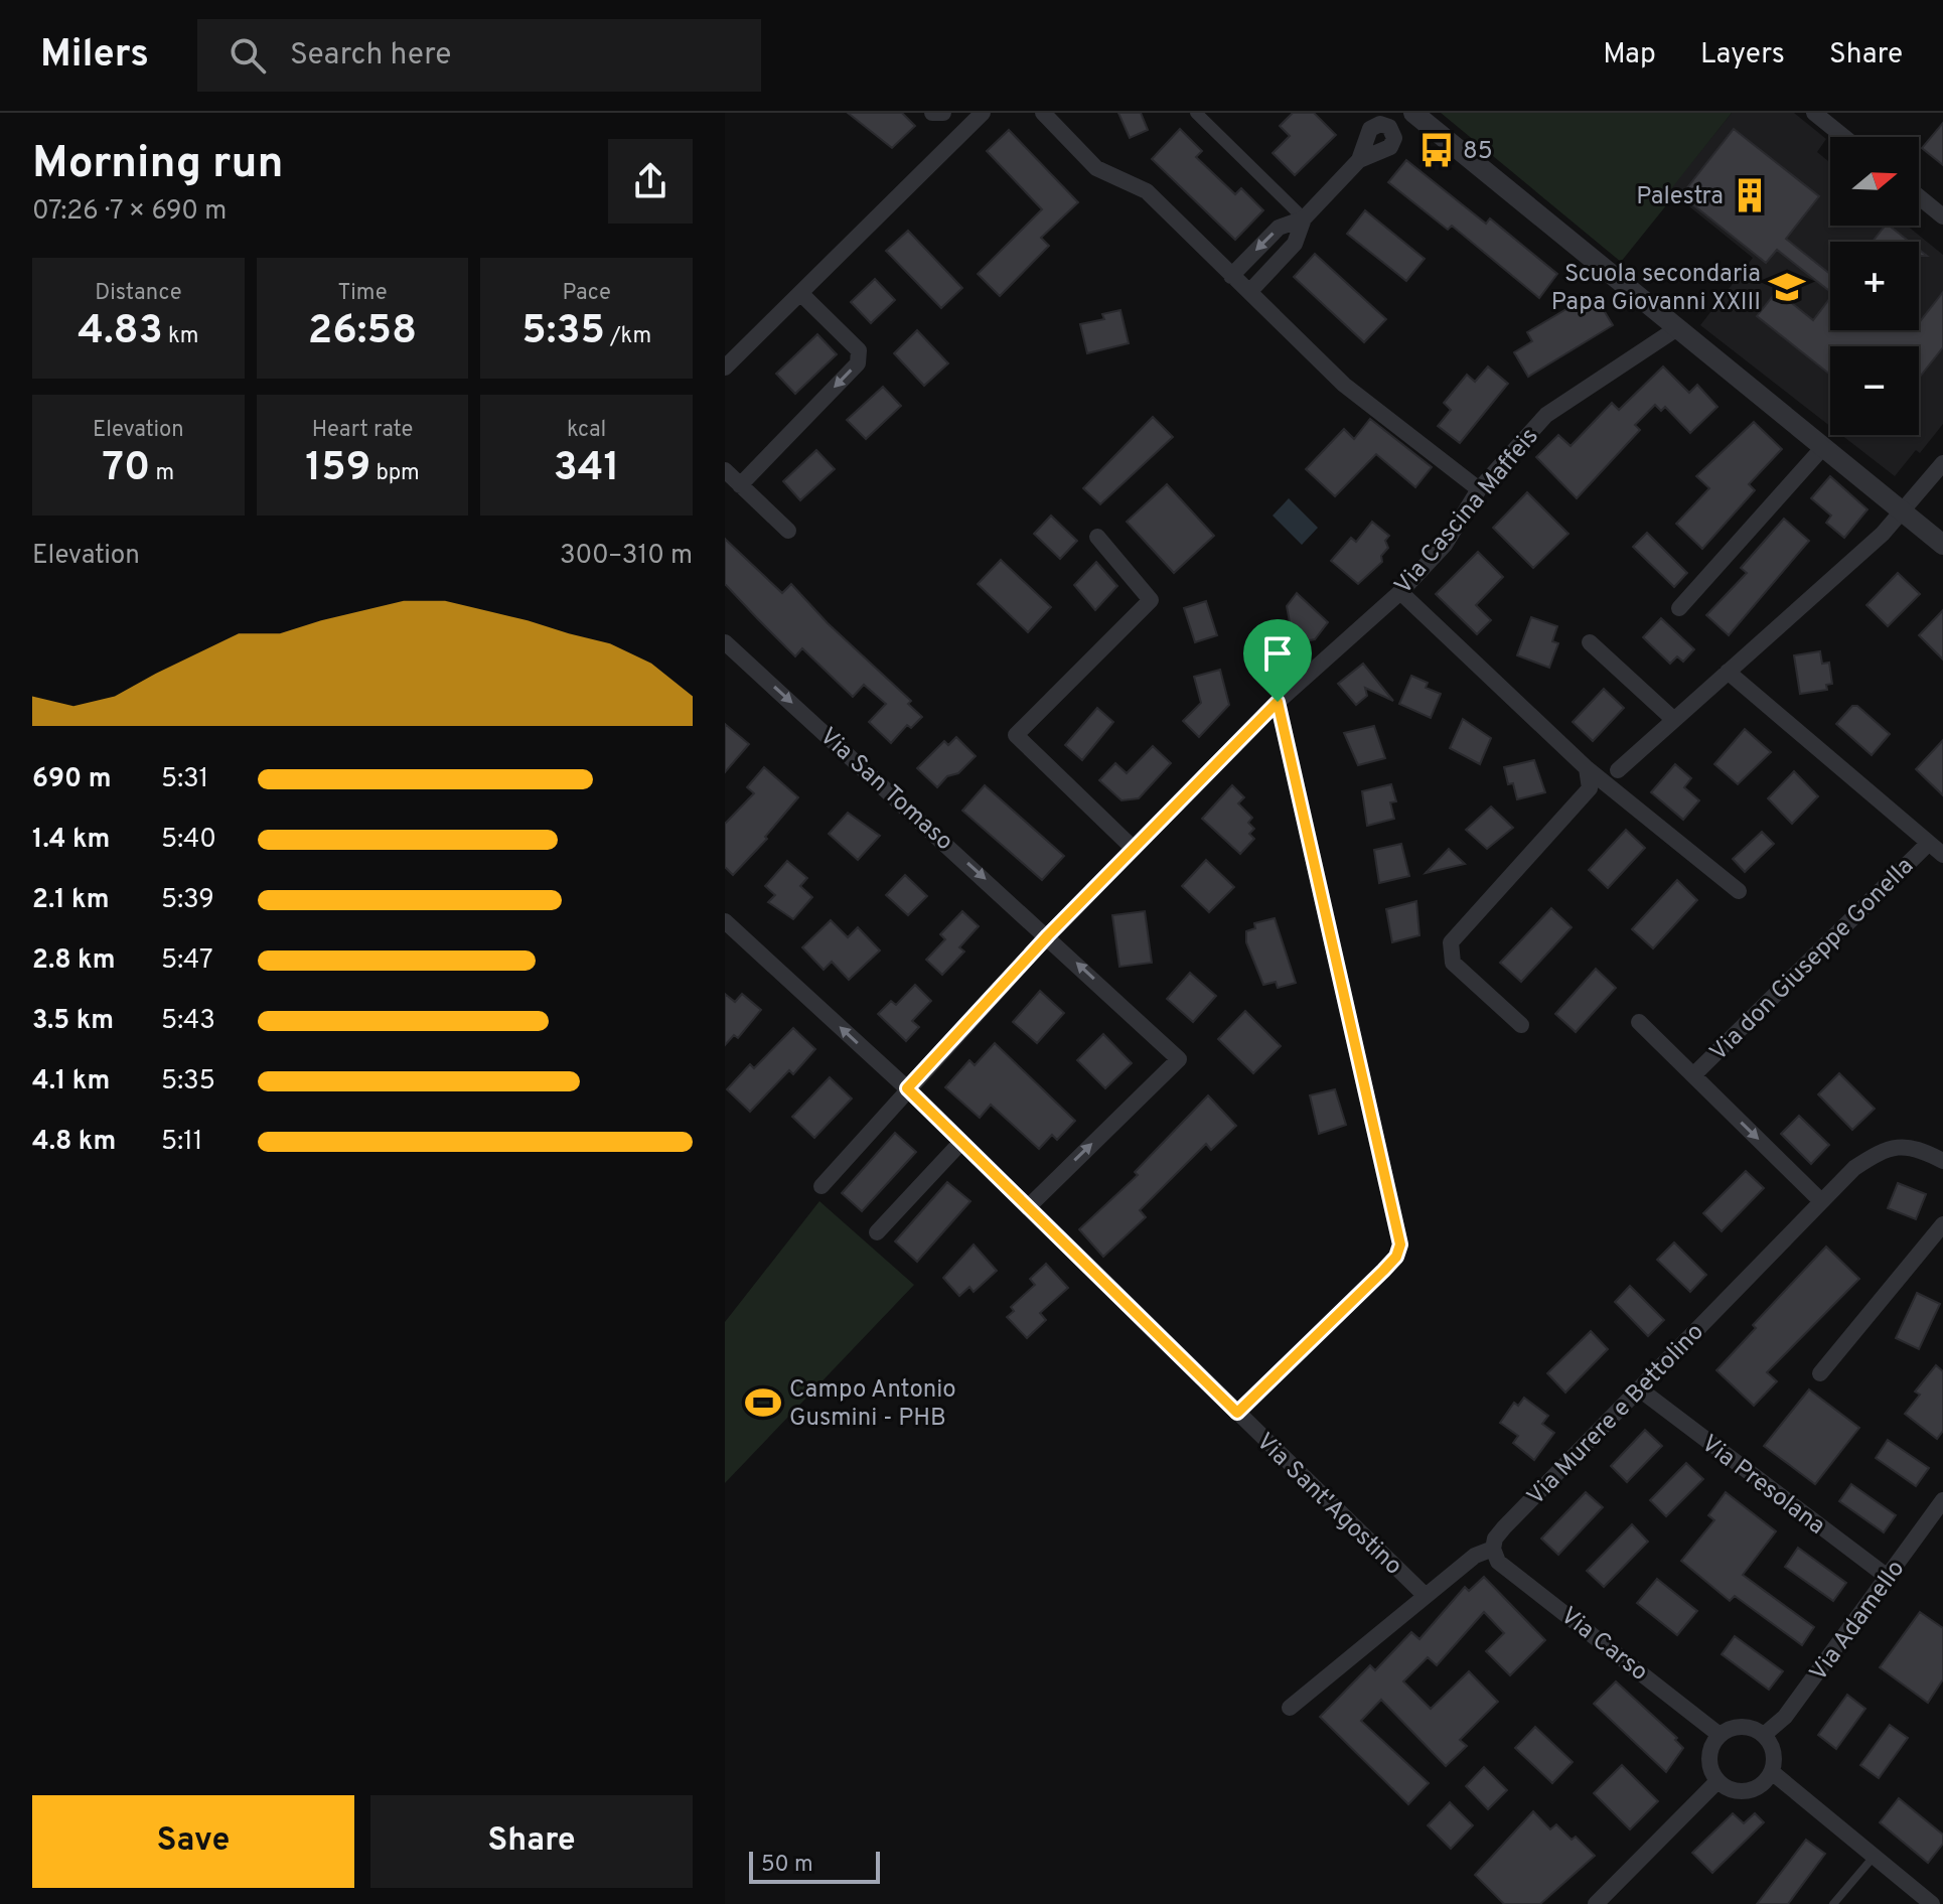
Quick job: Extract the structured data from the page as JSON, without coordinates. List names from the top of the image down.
{
  "streets": {
    "street": [
      "Via Cascina Maffeis",
      "Via San Tomaso",
      "Via don Giuseppe Gonella",
      "Via Murere e Bettolino",
      "Via Presolana",
      "Via Sant'Agostino",
      "Via Adamello",
      "Via Carso"
    ]
  },
  "crossings": [
    ["Via Cascina Maffeis", "Via San Tomaso"],
    ["Via Cascina Maffeis", "Via Sant'Agostino"],
    ["Via don Giuseppe Gonella", "Via Murere e Bettolino"],
    ["Via Murere e Bettolino", "Via Presolana"],
    ["Via Murere e Bettolino", "Via Sant'Agostino"],
    ["Via Murere e Bettolino", "Via Carso"],
    ["Via Presolana", "Via Adamello"],
    ["Via Adamello", "Via Carso"]
  ],
  "one_way": ["Via San Tomaso"],
  "places": {
    "bus stop": ["85"],
    "building": ["Palestra"],
    "school or university": ["Scuola secondaria Papa Giovanni XXIII"],
    "sports": ["Campo Antonio Gusmini - PHB"]
  },
  "scale_bar": "50 m",
  "north": "right",
  "page": {
    "header": "Milers",
    "search": "Search here",
    "nav": ["Map", "Layers", "Share"],
    "heading": ["Morning run", "07:26 · 7 × 690 m"],
    "map_buttons": ["+", "−"],
    "stats": [
      ["Distance", "4.83 km"],
      ["Time", "26:58"],
      ["Pace", "5:35 /km"],
      ["Elevation", "70 m"],
      ["Heart rate", "159 bpm"],
      ["kcal", "341"]
    ],
    "chart": ["Elevation", "300–310 m"],
    "list": [
      {
        "name": "690 m",
        "note": "5:31"
      },
      {
        "name": "1.4 km",
        "note": "5:40"
      },
      {
        "name": "2.1 km",
        "note": "5:39"
      },
      {
        "name": "2.8 km",
        "note": "5:47"
      },
      {
        "name": "3.5 km",
        "note": "5:43"
      },
      {
        "name": "4.1 km",
        "note": "5:35"
      },
      {
        "name": "4.8 km",
        "note": "5:11"
      }
    ],
    "buttons": ["Save", "Share"],
    "scale": "50 m"
  }
}
